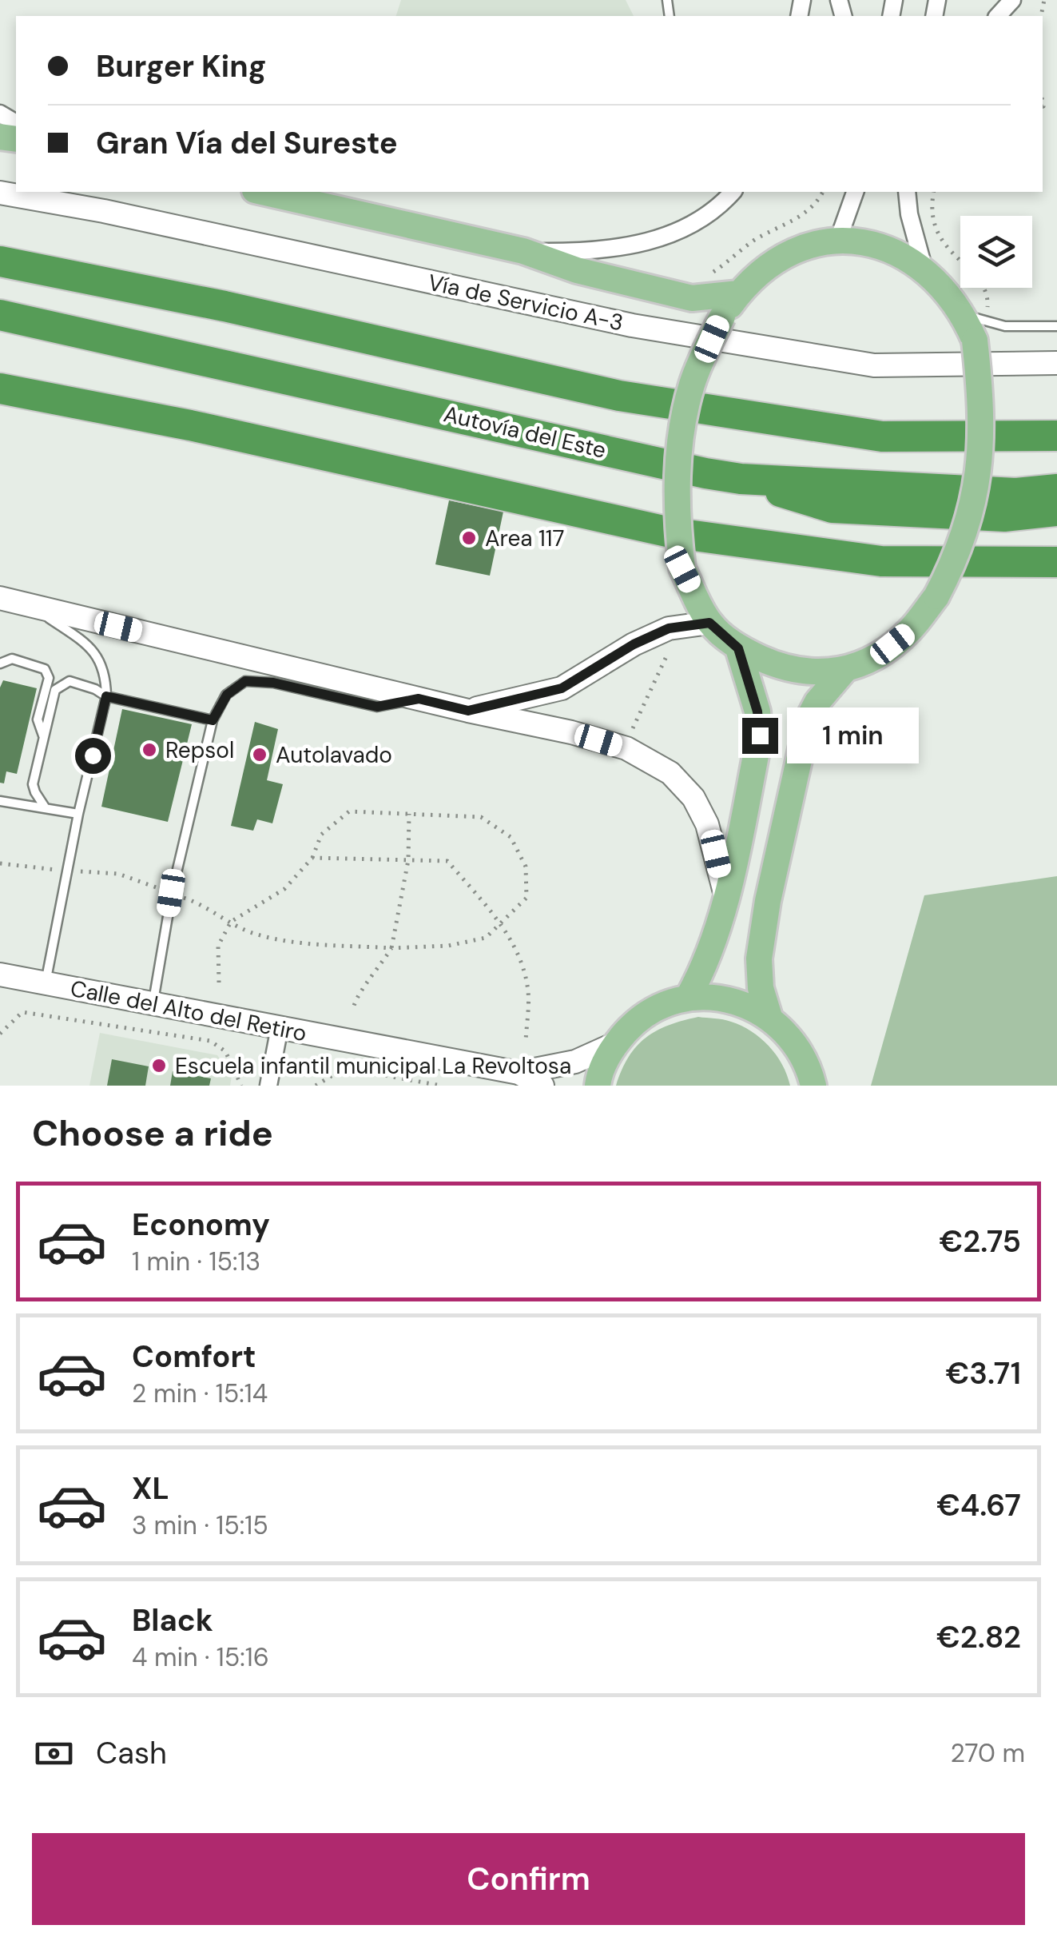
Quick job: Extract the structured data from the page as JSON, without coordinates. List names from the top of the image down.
{
  "streets": {
    "highway": ["Autovía del Este"],
    "main road": ["Vía de Servicio A-3", "Calle del Alto del Retiro"]
  },
  "places": [
    "Area 117",
    "Repsol",
    "Autolavado",
    "Escuela infantil municipal La Revoltosa"
  ],
  "page": {
    "banner": ["Burger King", "Gran Vía del Sureste"],
    "bubble": "1 min",
    "heading": "Choose a ride",
    "list": [
      {
        "name": "Economy",
        "note": "1 min · 15:13",
        "value": "€2.75"
      },
      {
        "name": "Comfort",
        "note": "2 min · 15:14",
        "value": "€3.71"
      },
      {
        "name": "XL",
        "note": "3 min · 15:15",
        "value": "€4.67"
      },
      {
        "name": "Black",
        "note": "4 min · 15:16",
        "value": "€2.82"
      }
    ],
    "pay": ["Cash", "270 m"],
    "buttons": "Confirm"
  }
}
